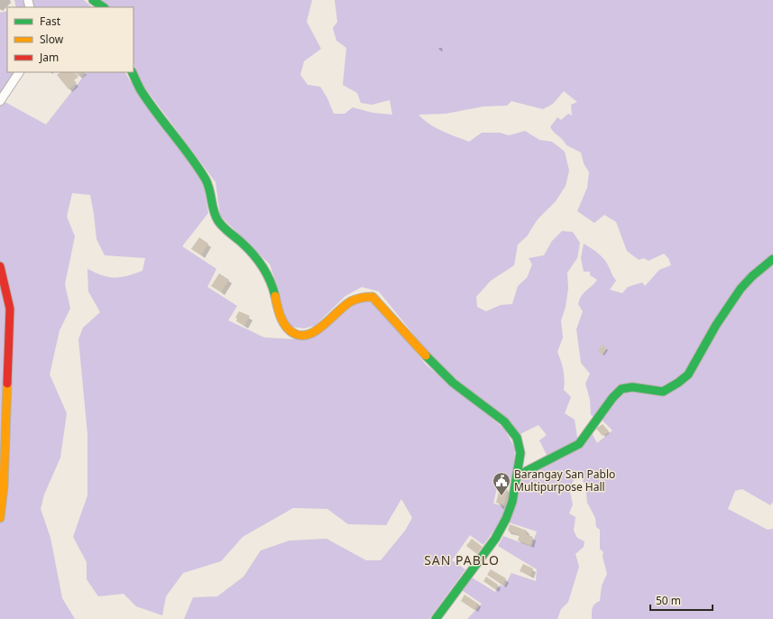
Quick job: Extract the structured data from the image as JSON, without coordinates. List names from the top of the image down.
{
  "districts": ["SAN PABLO"],
  "places": {
    "public building": ["Barangay San Pablo Multipurpose Hall"]
  },
  "legend": ["Fast", "Slow", "Jam"],
  "scale_bar": "50 m"
}
